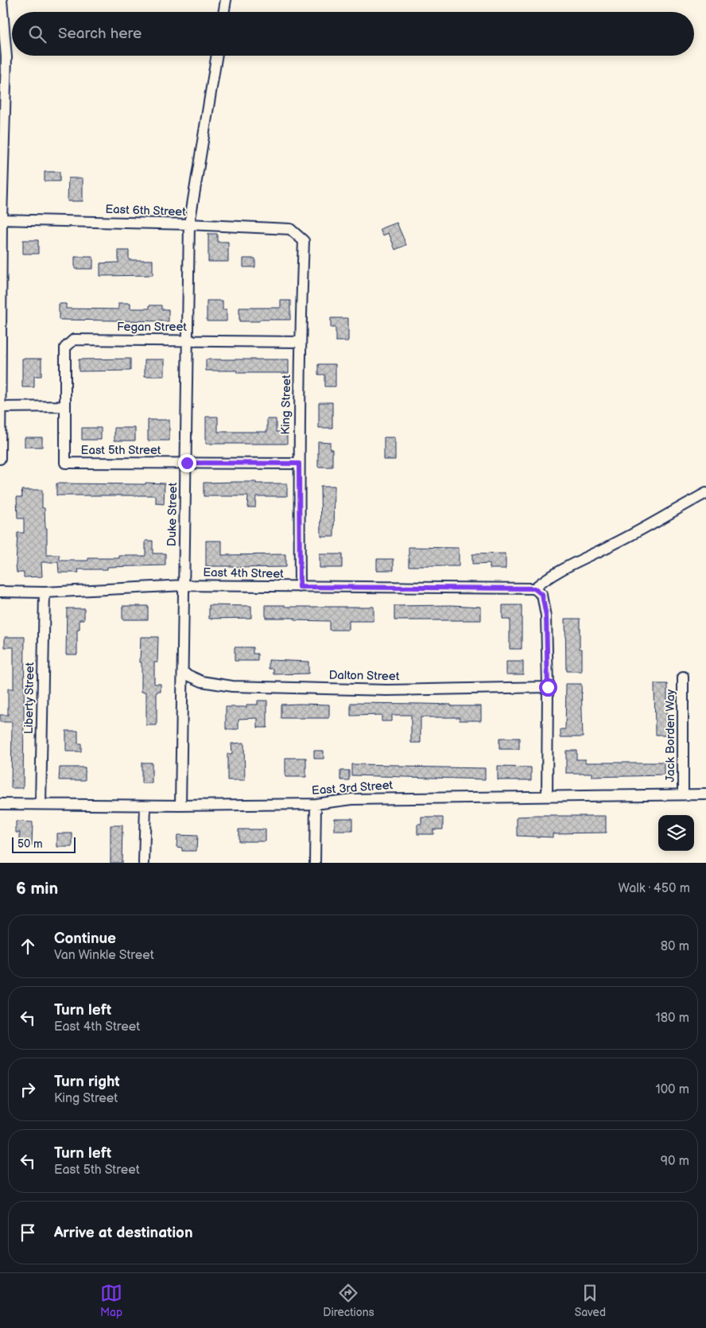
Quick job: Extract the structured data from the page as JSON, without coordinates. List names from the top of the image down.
{
  "streets": {
    "street": [
      "East 6th Street",
      "Fegan Street",
      "King Street",
      "East 5th Street",
      "Duke Street",
      "East 4th Street",
      "Dalton Street",
      "Liberty Street",
      "Jack Borden Way",
      "East 3rd Street"
    ]
  },
  "crossings": [
    ["East 6th Street", "King Street"],
    ["East 6th Street", "Duke Street"],
    ["Fegan Street", "King Street"],
    ["Fegan Street", "East 5th Street"],
    ["Fegan Street", "Duke Street"],
    ["King Street", "East 5th Street"],
    ["King Street", "East 4th Street"],
    ["East 5th Street", "Duke Street"],
    ["Duke Street", "East 4th Street"],
    ["Duke Street", "Dalton Street"],
    ["Duke Street", "East 3rd Street"],
    ["East 4th Street", "Liberty Street"],
    ["Liberty Street", "East 3rd Street"],
    ["Jack Borden Way", "East 3rd Street"]
  ],
  "scale_bar": "50 m",
  "page": {
    "search": "Search here",
    "scale": "50 m",
    "heading": ["6 min", "Walk · 450 m"],
    "list": [
      ["Continue", "Van Winkle Street", "80 m"],
      ["Turn left", "East 4th Street", "180 m"],
      ["Turn right", "King Street", "100 m"],
      ["Turn left", "East 5th Street", "90 m"],
      "Arrive at destination"
    ],
    "nav": ["Map", "Directions", "Saved"]
  }
}
